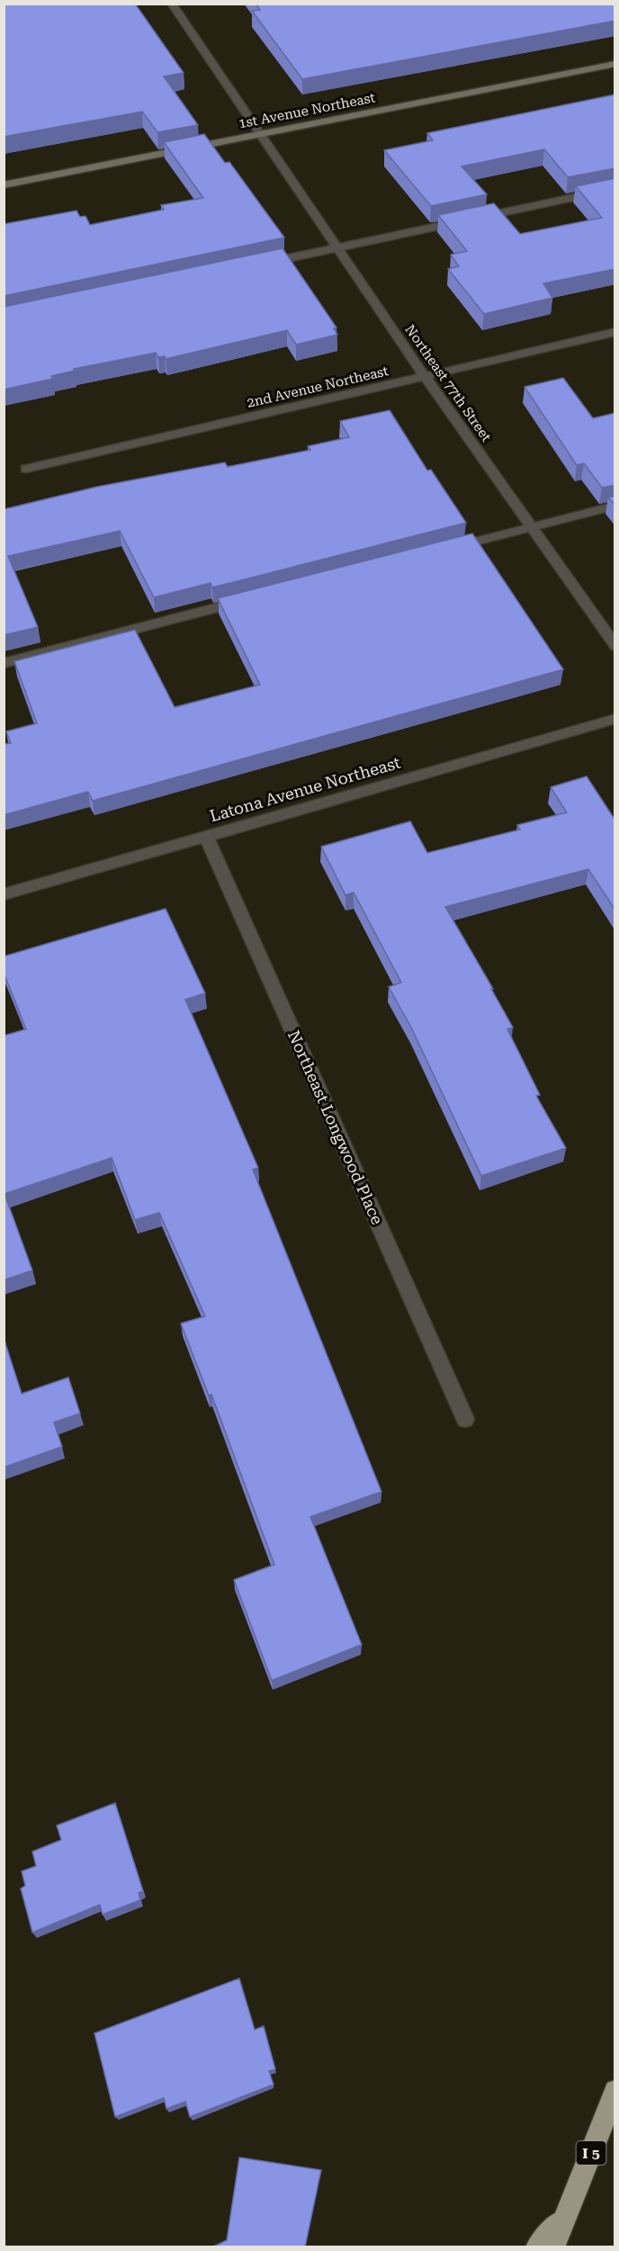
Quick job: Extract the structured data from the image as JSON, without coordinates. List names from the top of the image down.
{
  "streets": {
    "highway": ["I 5"],
    "street": [
      "1st Avenue Northeast",
      "Northeast 77th Street",
      "2nd Avenue Northeast",
      "Latona Avenue Northeast",
      "Northeast Longwood Place"
    ]
  },
  "crossings": [
    ["1st Avenue Northeast", "Northeast 77th Street"],
    ["Northeast 77th Street", "2nd Avenue Northeast"],
    ["Latona Avenue Northeast", "Northeast Longwood Place"]
  ]
}
